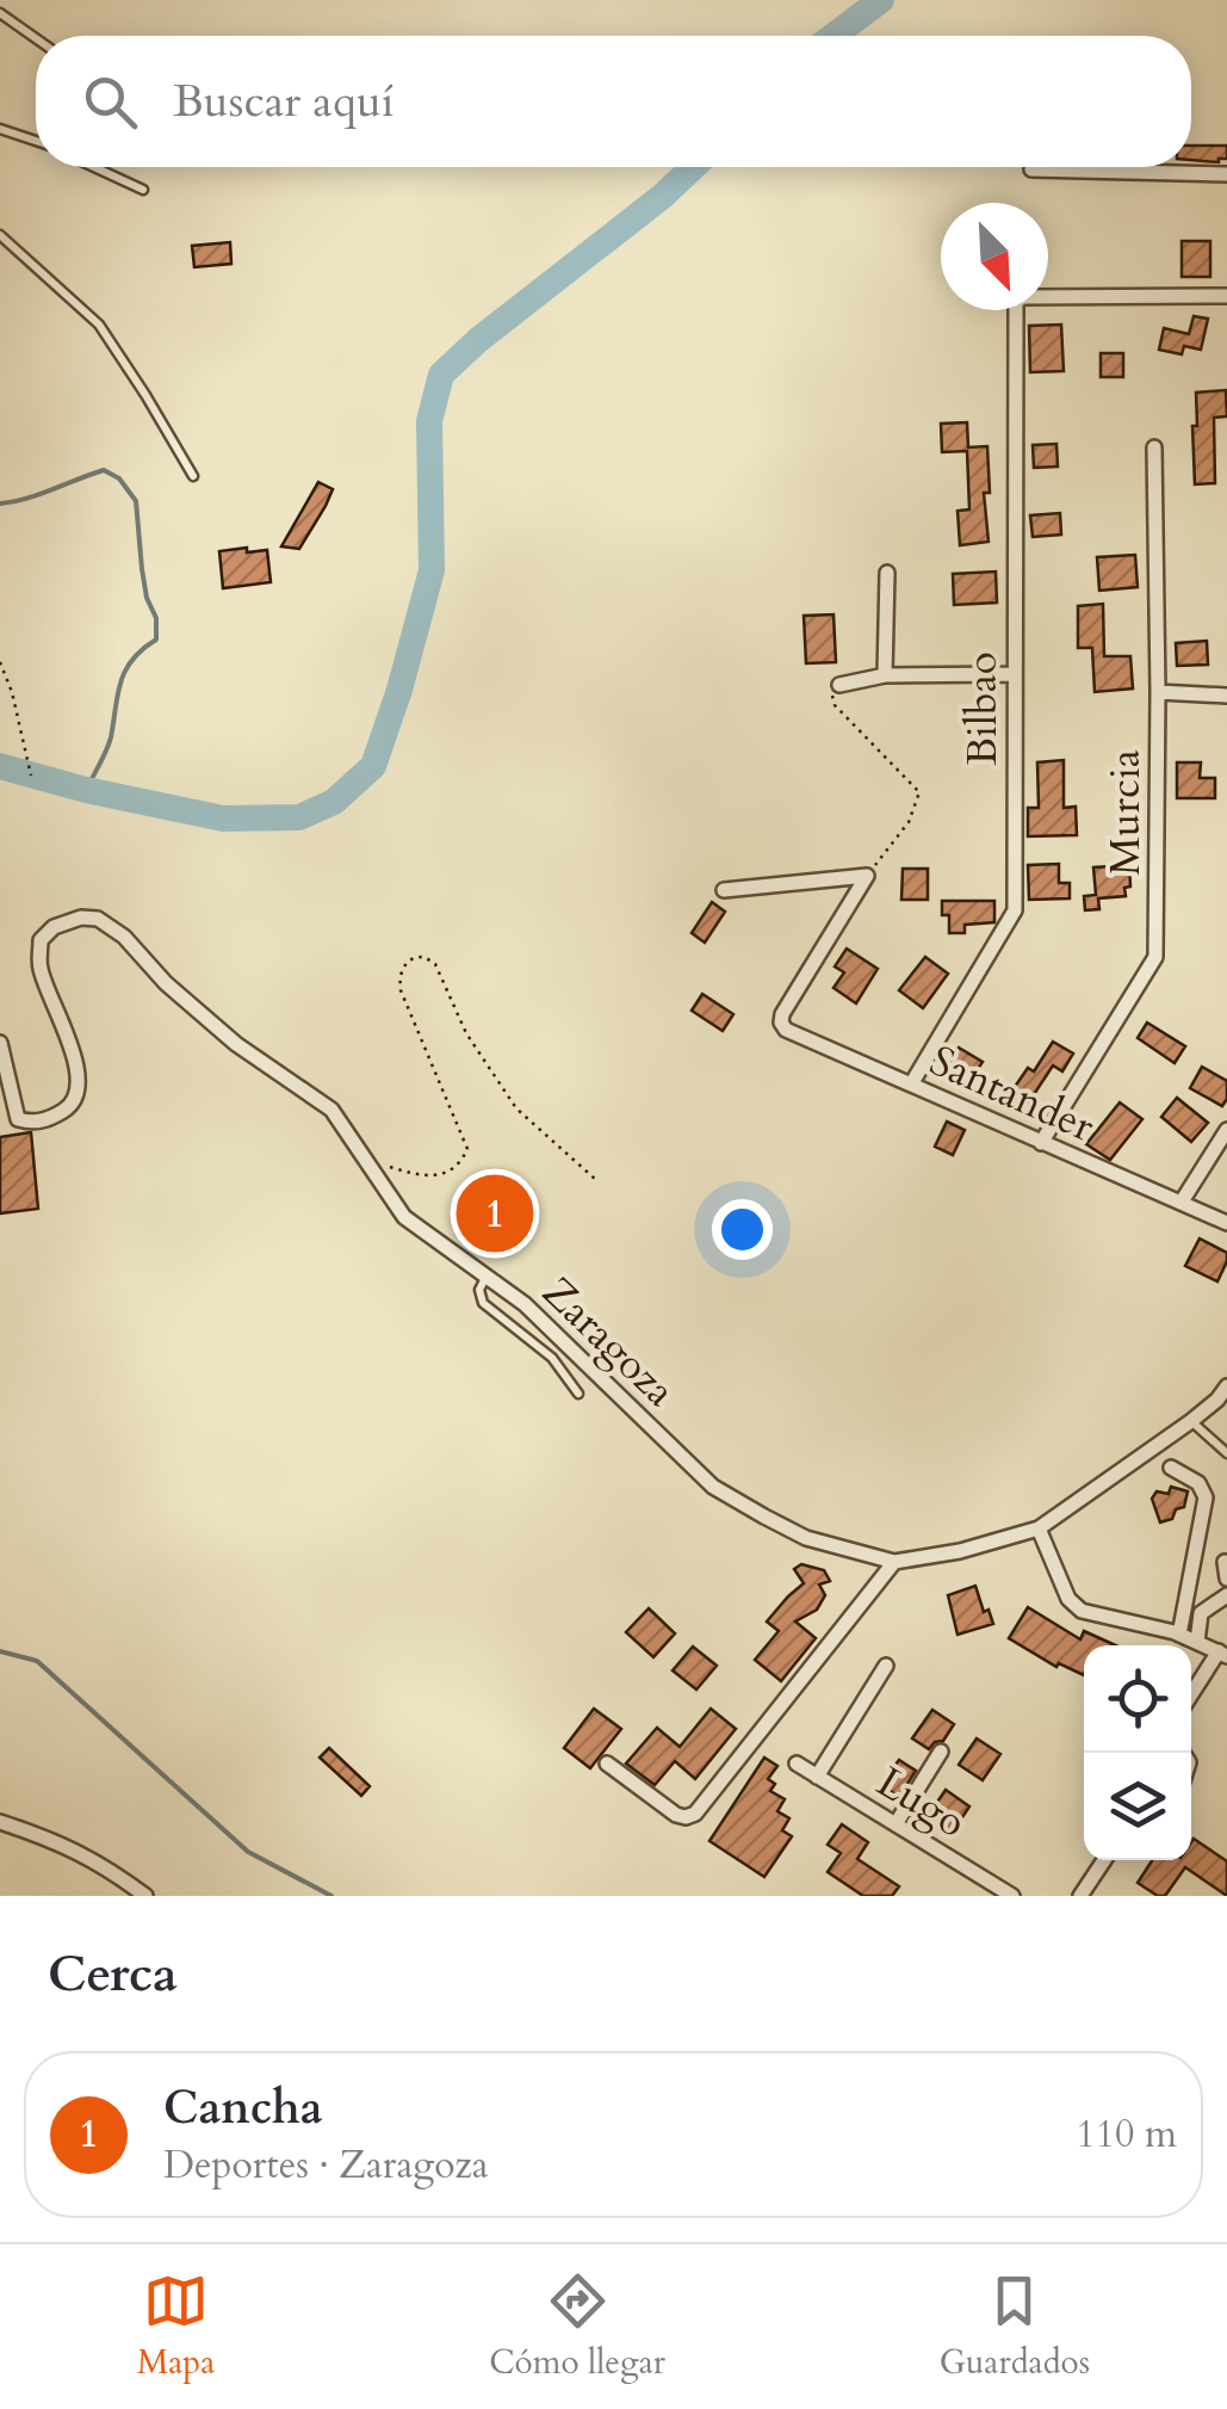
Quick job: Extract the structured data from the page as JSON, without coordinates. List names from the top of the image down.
{
  "streets": {
    "street": [
      "Bilbao",
      "Murcia",
      "Santander",
      "Zaragoza",
      "Lugo"
    ]
  },
  "crossings": [
    ["Bilbao", "Santander"],
    ["Murcia", "Santander"]
  ],
  "north": "bottom right",
  "page": {
    "search": "Buscar aquí",
    "pins": "1",
    "heading": "Cerca",
    "list": [
      {
        "mark": "1",
        "name": "Cancha",
        "note": "Deportes · Zaragoza",
        "value": "110 m"
      }
    ],
    "nav": ["Mapa", "Cómo llegar", "Guardados"]
  }
}
